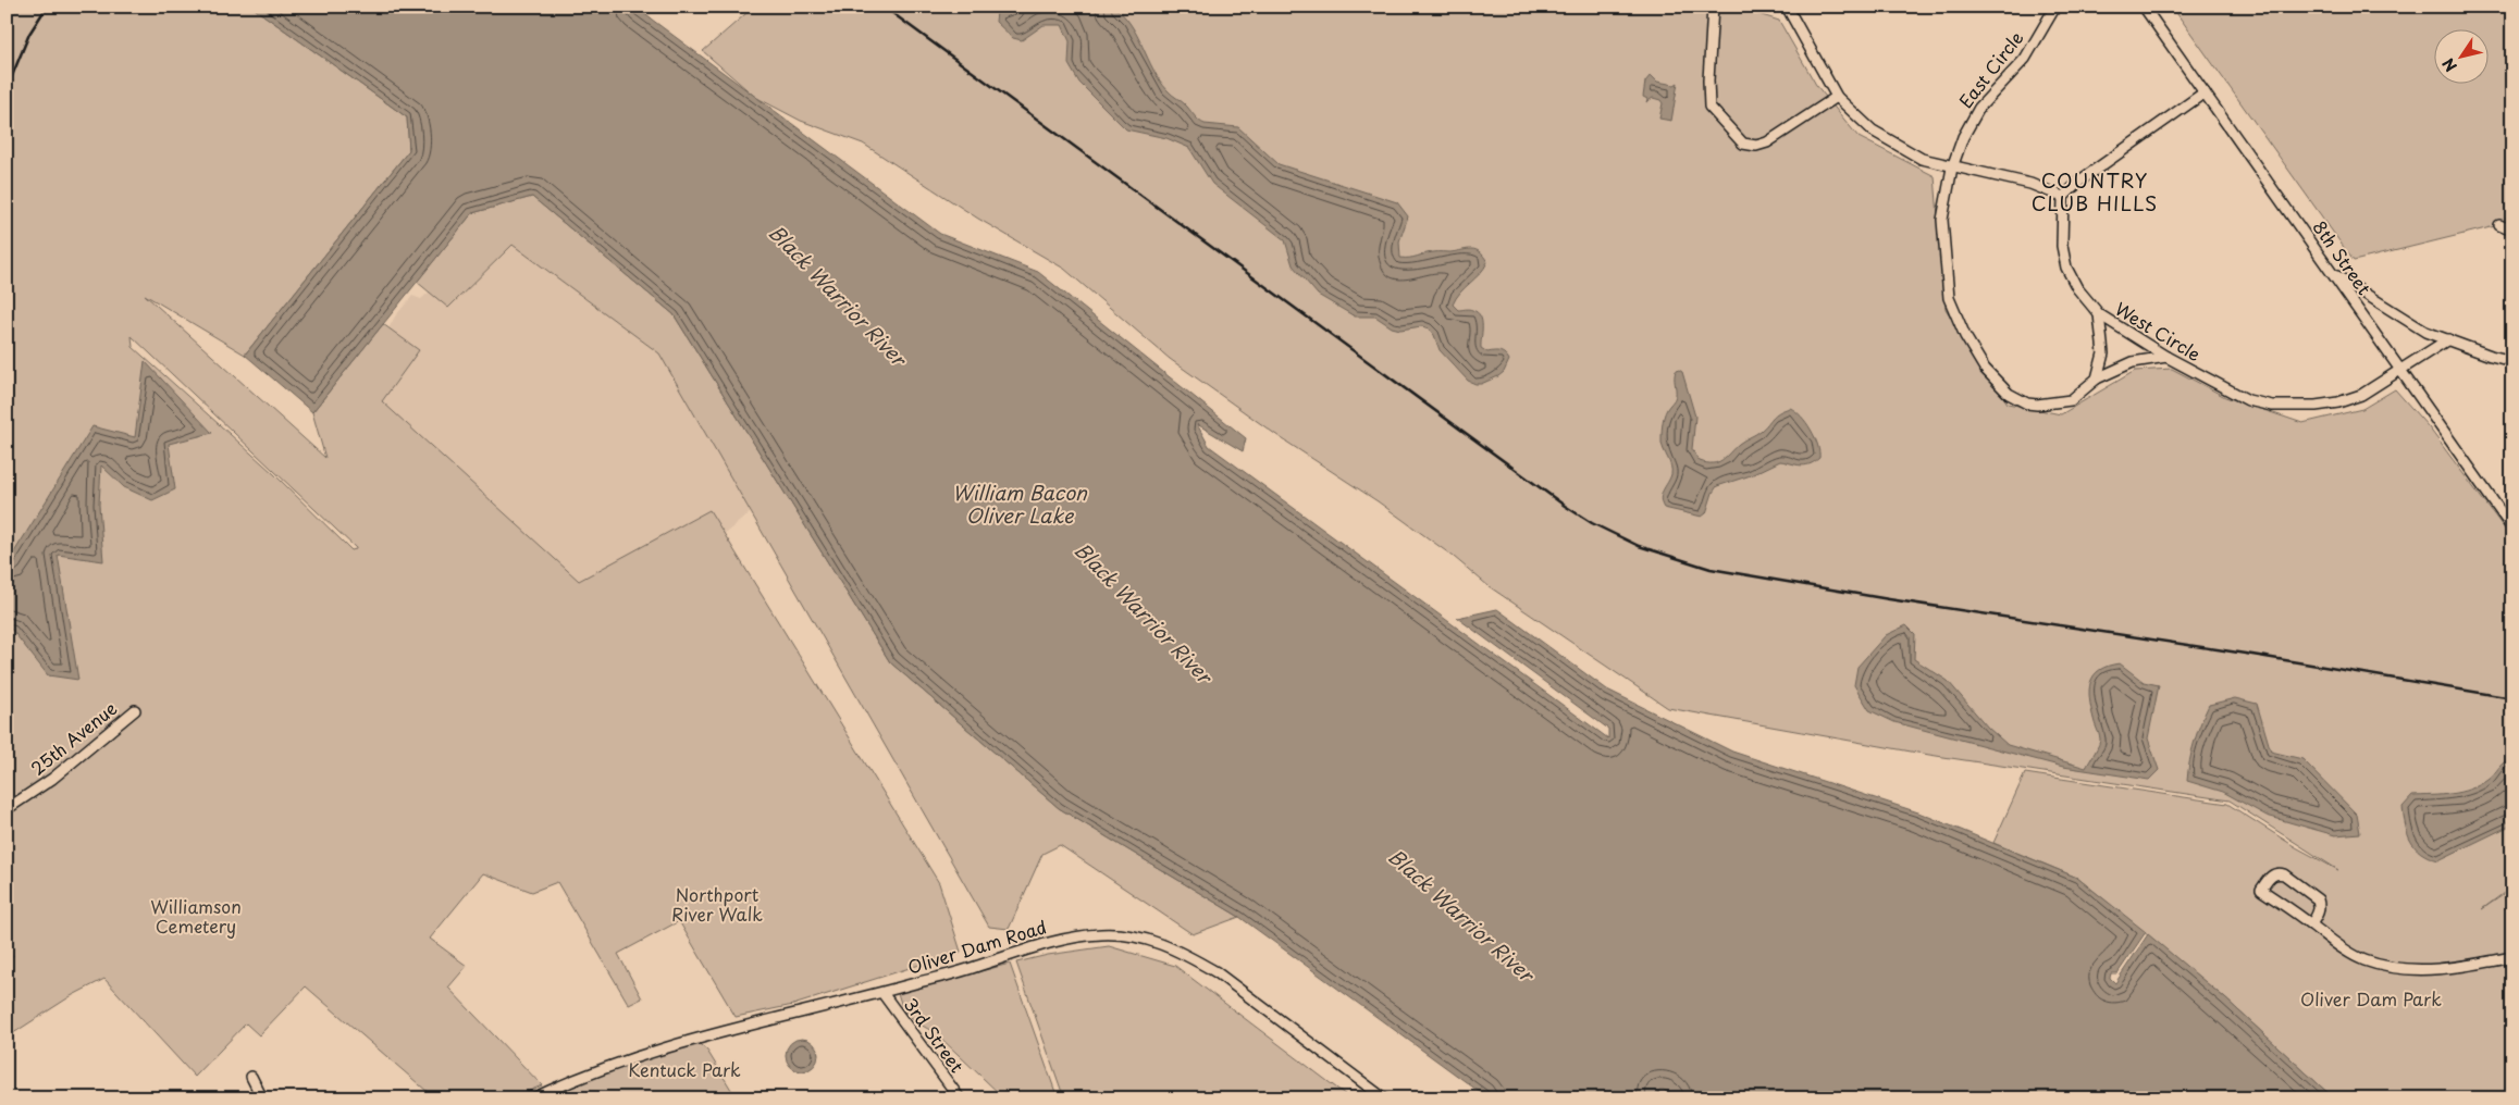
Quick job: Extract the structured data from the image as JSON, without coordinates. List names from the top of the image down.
{
  "streets": {
    "street": [
      "East Circle",
      "8th Street",
      "West Circle",
      "25th Avenue",
      "Oliver Dam Road",
      "3rd Street"
    ]
  },
  "crossings": [
    ["East Circle", "West Circle"],
    ["8th Street", "West Circle"],
    ["Oliver Dam Road", "3rd Street"]
  ],
  "districts": ["COUNTRY CLUB HILLS"],
  "water": ["Black Warrior River", "William Bacon Oliver Lake"],
  "parks": [
    "Northport River Walk",
    "Williamson Cemetery",
    "Oliver Dam Park",
    "Kentuck Park"
  ],
  "north": "bottom left"
}
